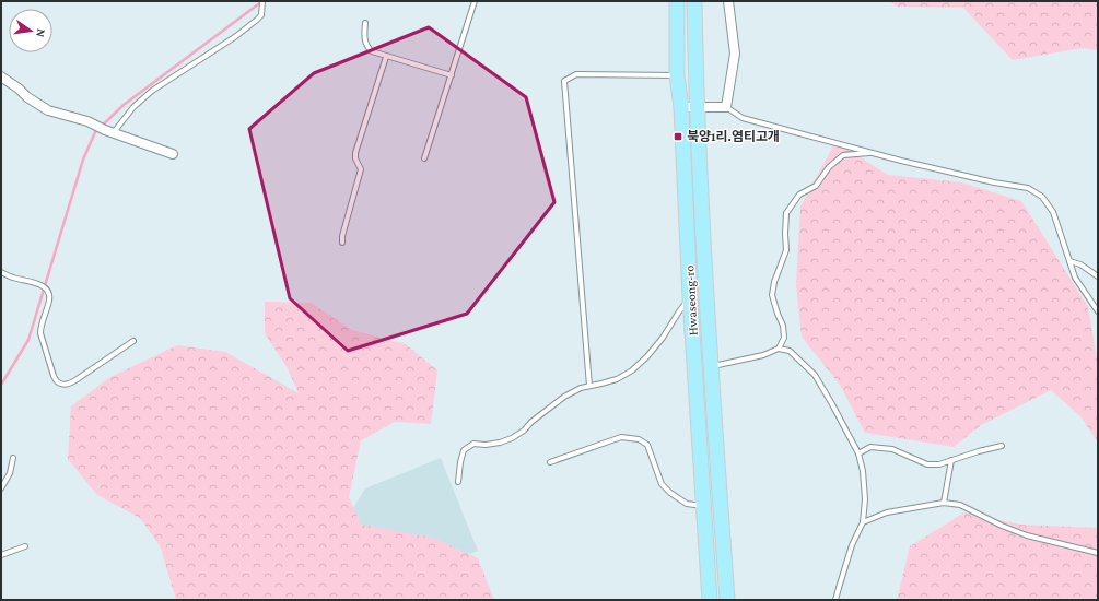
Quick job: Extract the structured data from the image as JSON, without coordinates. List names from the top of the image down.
{
  "streets": {
    "main road": ["Hwaseong-ro"]
  },
  "places": {
    "transit": ["북양1리.염티고개"]
  },
  "north": "right"
}
